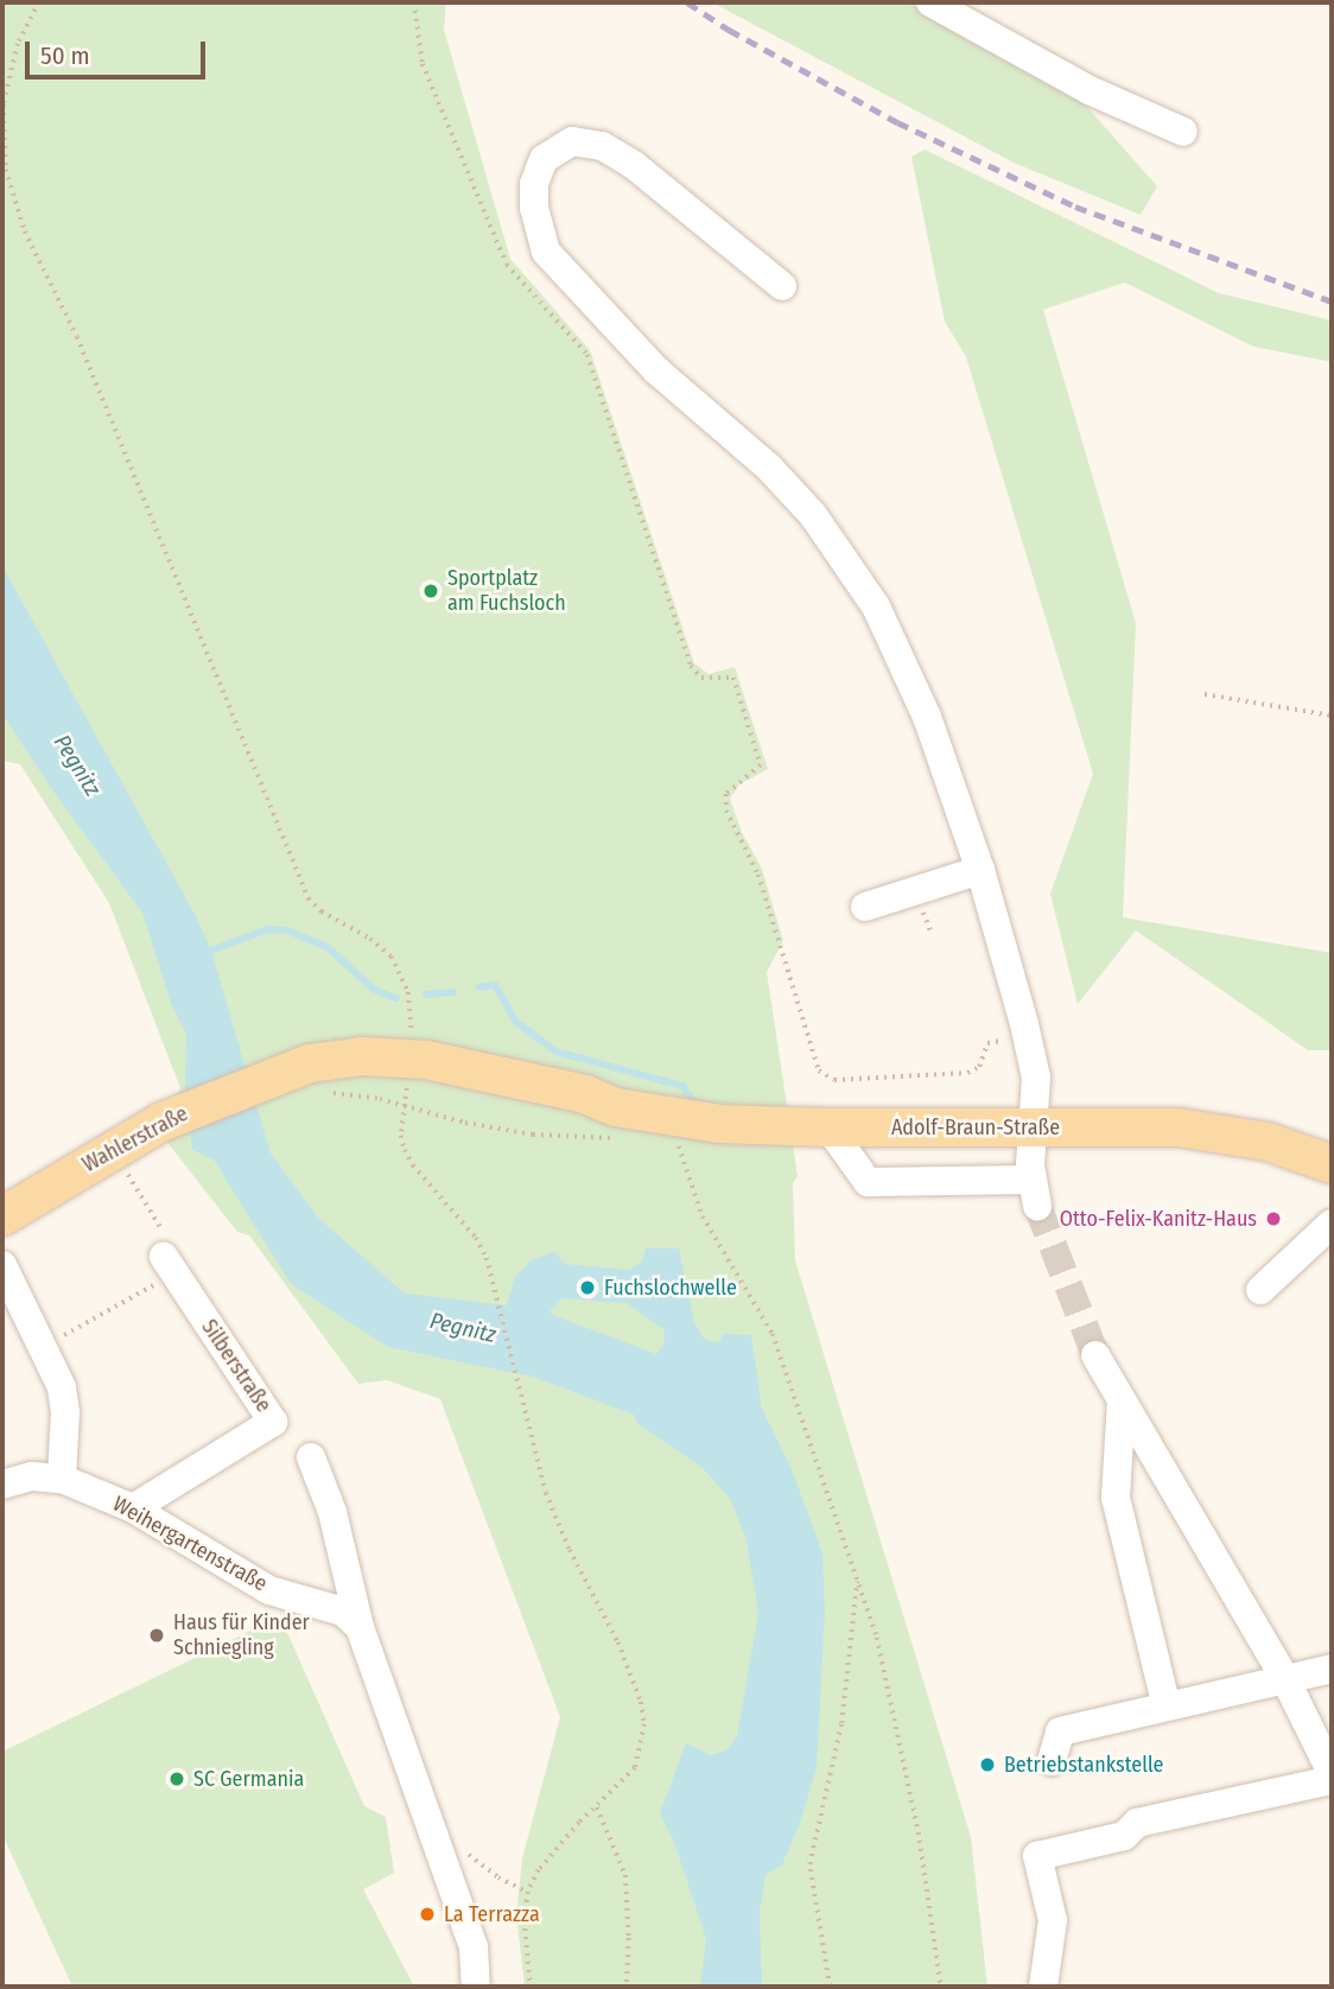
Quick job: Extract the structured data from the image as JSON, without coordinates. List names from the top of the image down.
{
  "streets": {
    "main road": ["Adolf-Braun-Straße", "Wahlerstraße"],
    "street": ["Silberstraße", "Weihergartenstraße"]
  },
  "crossings": [
    ["Adolf-Braun-Straße", "Wahlerstraße"],
    ["Silberstraße", "Weihergartenstraße"]
  ],
  "water": ["Pegnitz"],
  "places": [
    "Sportplatz am Fuchsloch",
    "Otto-Felix-Kanitz-Haus",
    "Fuchslochwelle",
    "Haus für Kinder Schniegling",
    "Betriebstankstelle",
    "SC Germania",
    "La Terrazza"
  ],
  "scale_bar": "50 m"
}
